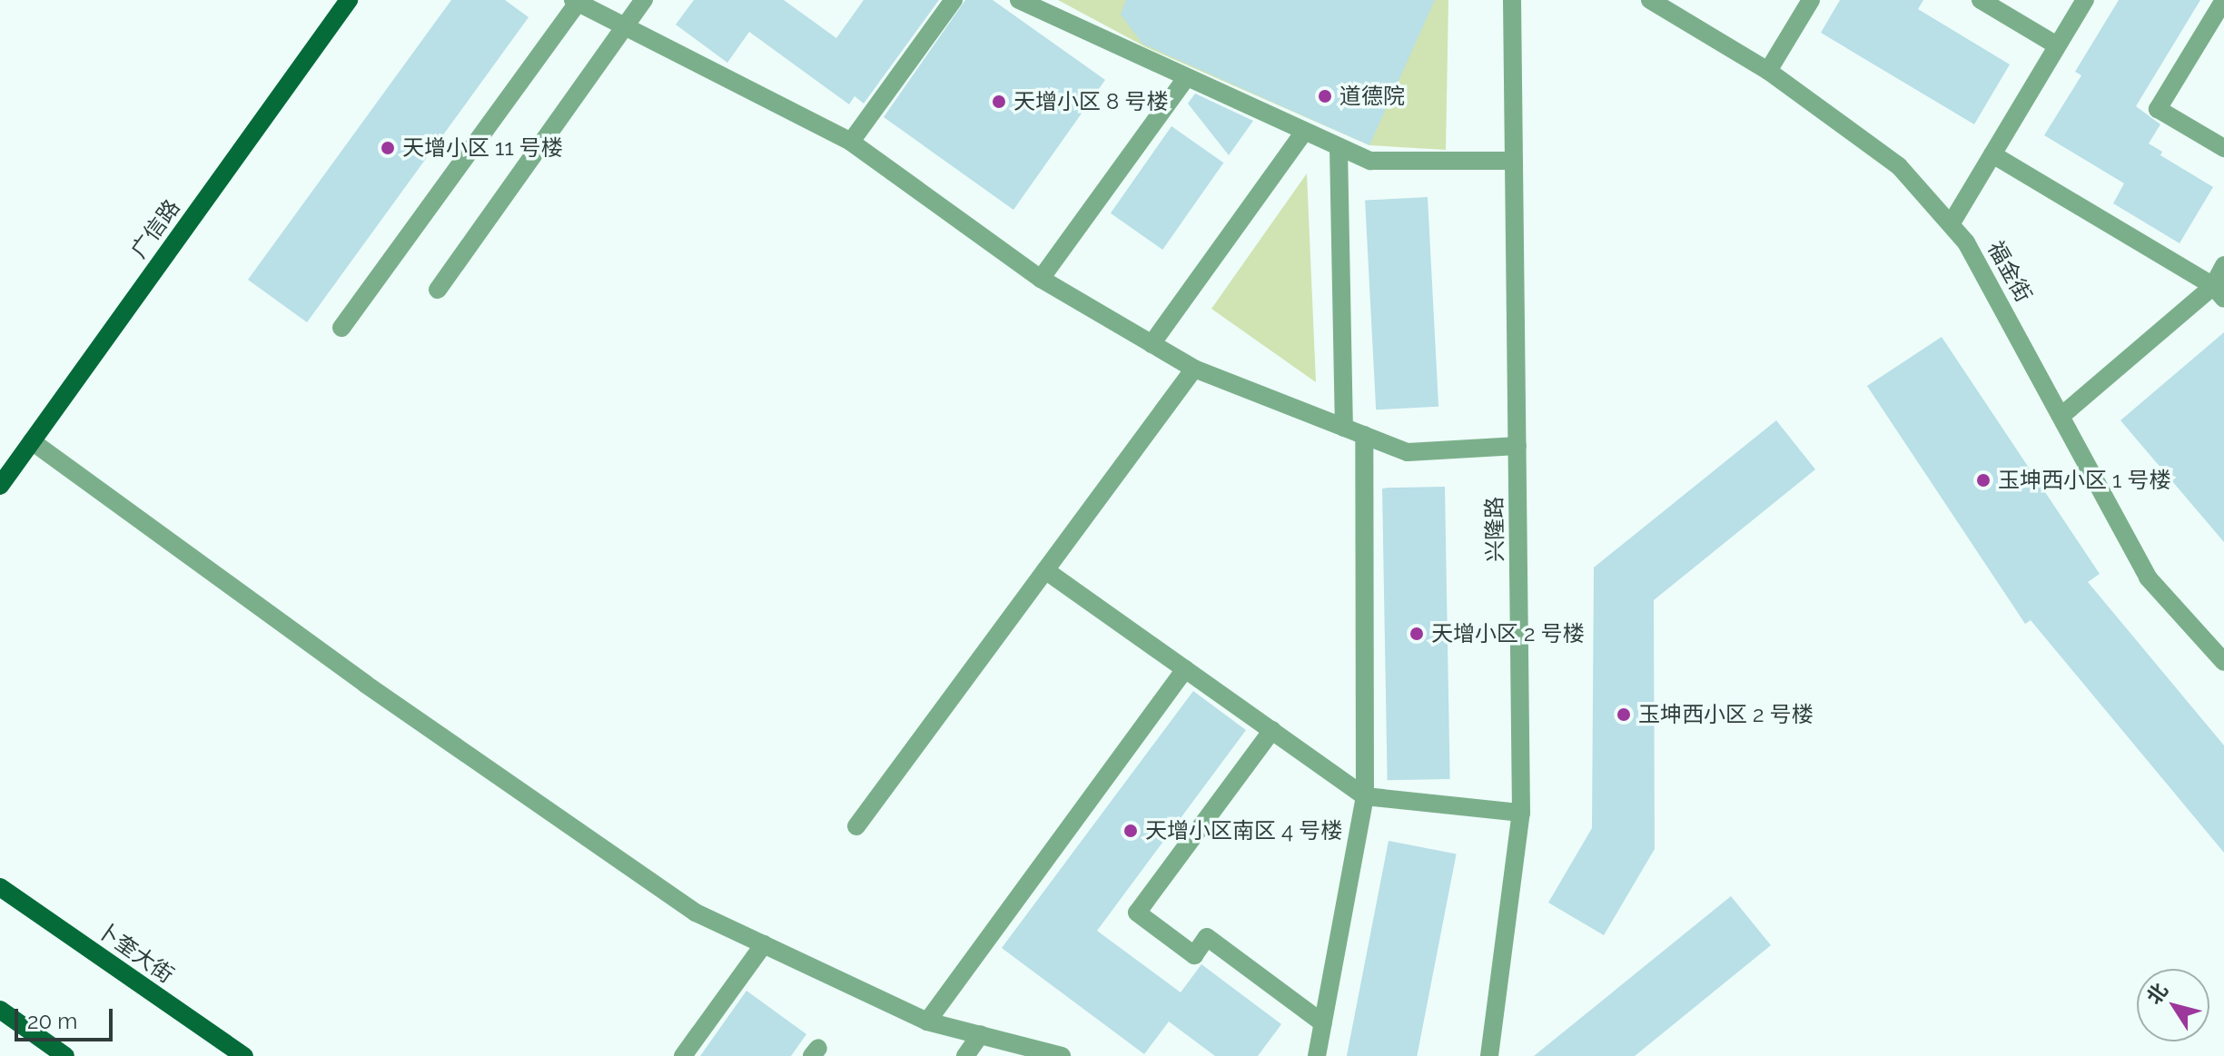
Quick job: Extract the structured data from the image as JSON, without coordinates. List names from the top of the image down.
{
  "streets": {
    "main road": ["广信路", "卜奎大街"],
    "street": ["福金街", "兴隆路"]
  },
  "places": [
    "道德院",
    "天增小区 8 号楼",
    "天增小区 11 号楼",
    "玉坤西小区 1 号楼",
    "天增小区 2 号楼",
    "玉坤西小区 2 号楼",
    "天增小区南区 4 号楼"
  ],
  "scale_bar": "20 m",
  "north": "top left"
}
